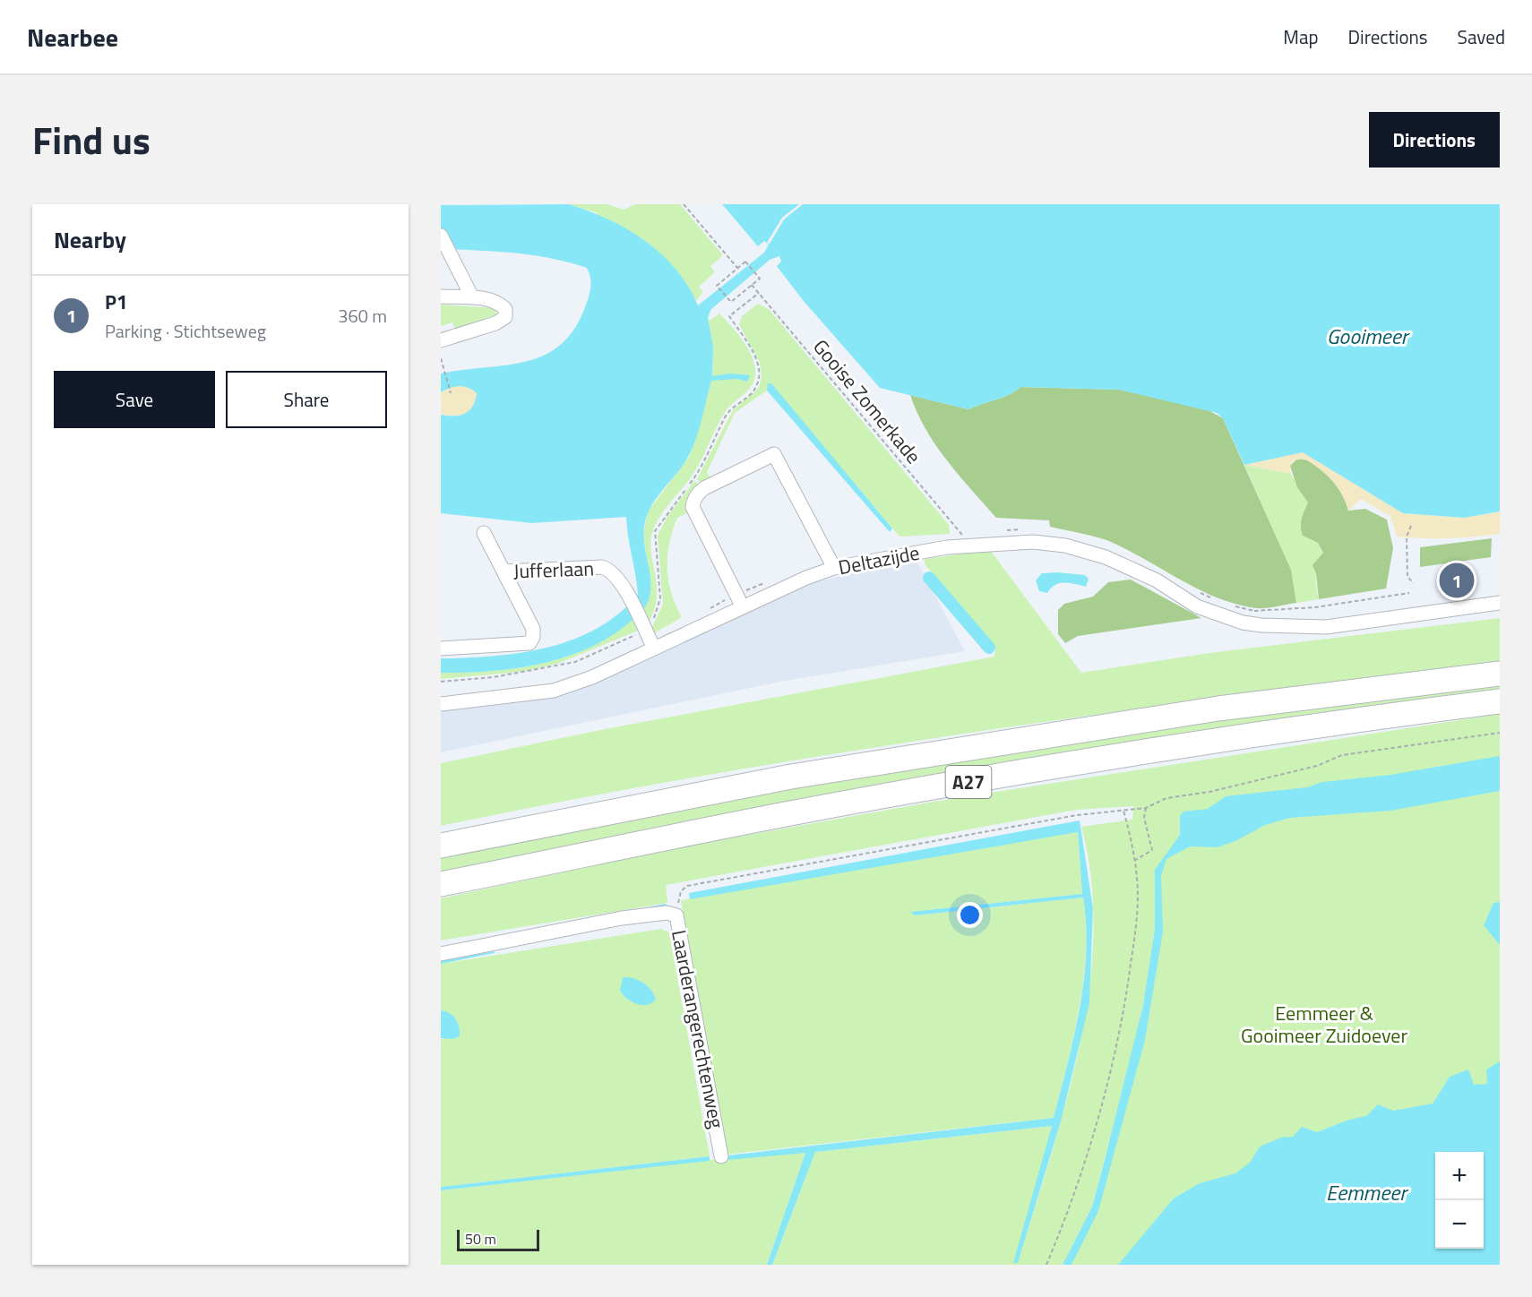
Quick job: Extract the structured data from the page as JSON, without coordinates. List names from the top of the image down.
{
  "streets": {
    "highway": ["A27"],
    "street": ["Deltazijde", "Jufferlaan", "Laarderangerechtenweg"],
    "path": ["Gooise Zomerkade"]
  },
  "crossings": [
    ["Deltazijde", "Jufferlaan"]
  ],
  "water": ["Gooimeer", "Eemmeer"],
  "parks": ["Eemmeer & Gooimeer Zuidoever"],
  "scale_bar": "50 m",
  "page": {
    "header": "Nearbee",
    "nav": ["Map", "Directions", "Saved"],
    "title": "Find us",
    "buttons": [
      "Directions",
      ["Save", "Share"]
    ],
    "heading": "Nearby",
    "list": [
      {
        "mark": "1",
        "name": "P1",
        "note": "Parking · Stichtseweg",
        "value": "360 m"
      }
    ],
    "pins": "1",
    "map_buttons": ["+", "−"],
    "scale": "50 m"
  }
}
